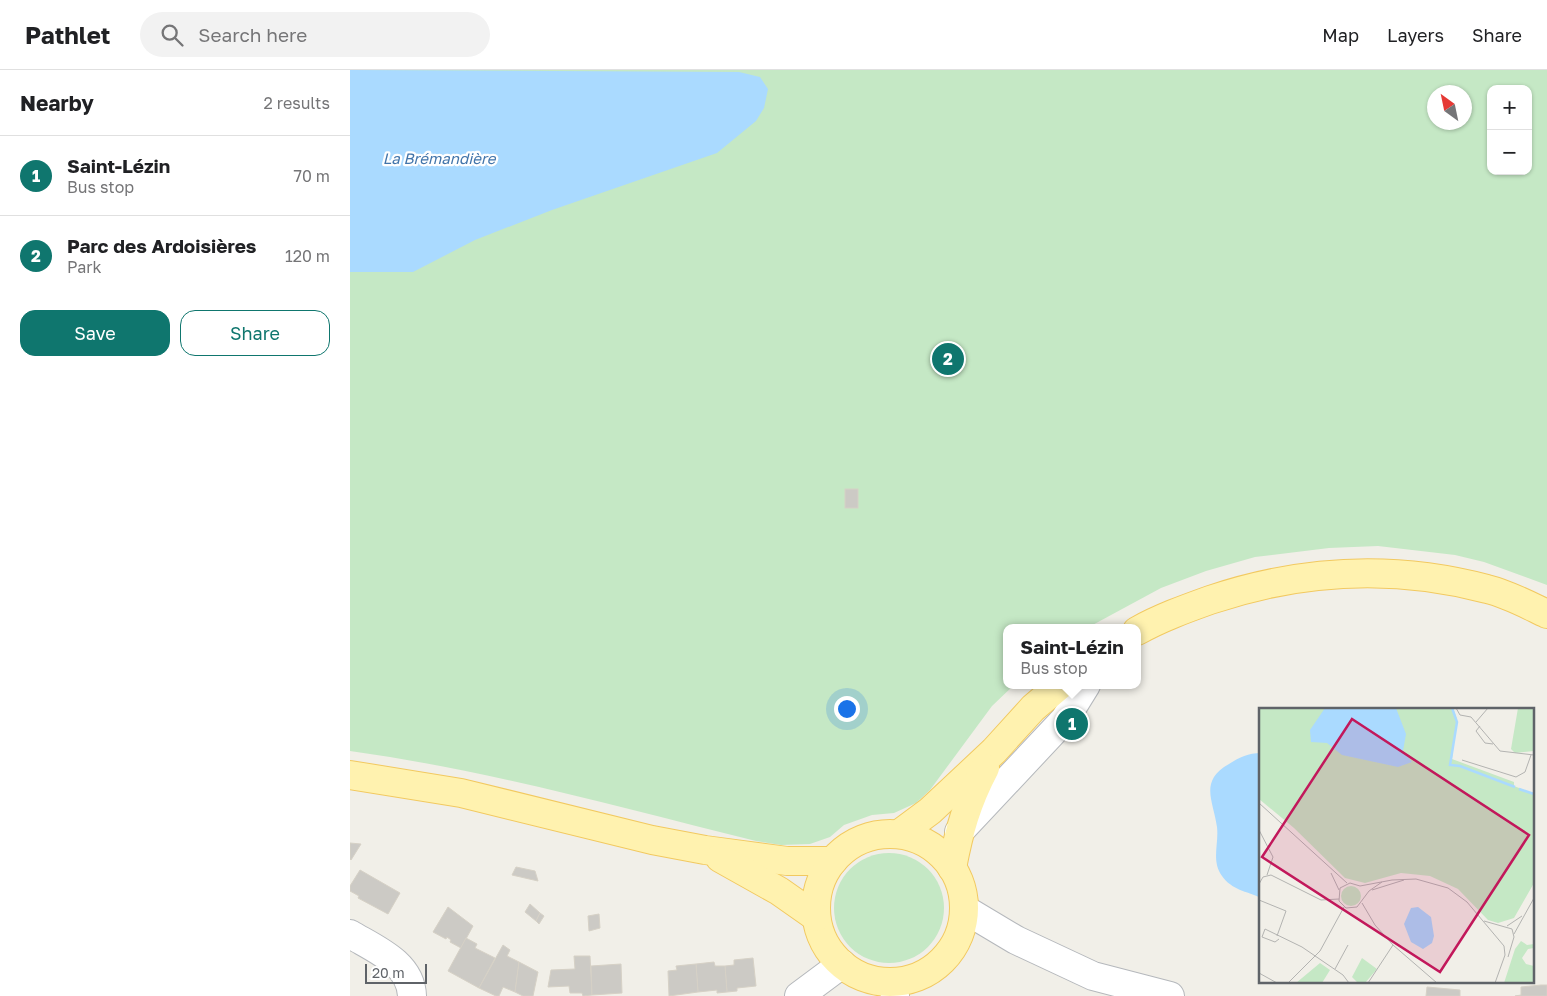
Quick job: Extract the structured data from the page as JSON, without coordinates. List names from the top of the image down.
{
  "water": ["La Brémandière"],
  "scale_bar": "20 m",
  "north": "top left",
  "page": {
    "header": "Pathlet",
    "search": "Search here",
    "nav": ["Map", "Layers", "Share"],
    "heading": ["Nearby", "2 results"],
    "map_buttons": ["+", "−"],
    "list": [
      {
        "mark": "1",
        "name": "Saint-Lézin",
        "note": "Bus stop",
        "value": "70 m"
      },
      {
        "mark": "2",
        "name": "Parc des Ardoisières",
        "note": "Park",
        "value": "120 m"
      }
    ],
    "buttons": ["Save", "Share"],
    "pins": ["2", "1"],
    "popup": ["Saint-Lézin", "Bus stop"],
    "scale": "20 m"
  }
}
